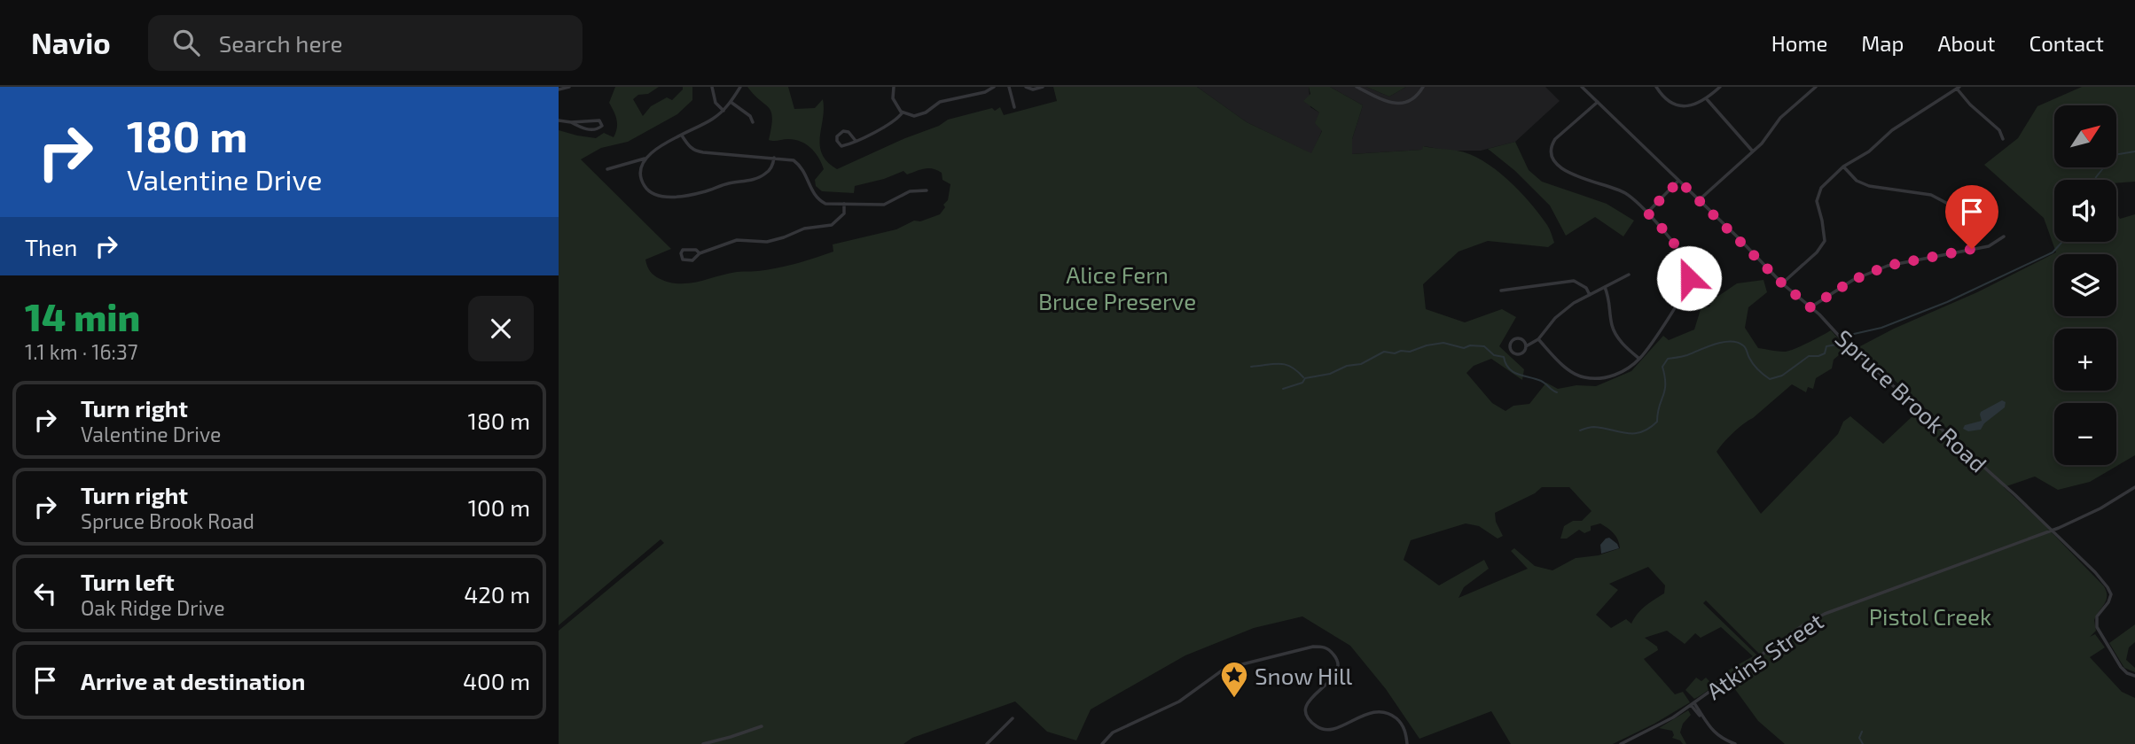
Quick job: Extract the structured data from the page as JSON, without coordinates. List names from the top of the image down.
{
  "streets": {
    "street": ["Spruce Brook Road", "Atkins Street"]
  },
  "crossings": [
    ["Spruce Brook Road", "Atkins Street"]
  ],
  "parks": ["Alice Fern Bruce Preserve", "Pistol Creek"],
  "places": {
    "place": ["Snow Hill"]
  },
  "north": "top right",
  "page": {
    "header": "Navio",
    "search": "Search here",
    "nav": [
      "Home",
      "Map",
      "About",
      "Contact"
    ],
    "turn": ["180 m", "Valentine Drive"],
    "map_buttons": ["+", "−"],
    "then": "Then",
    "heading": ["14 min", "1.1 km · 16:37"],
    "list": [
      {
        "name": "Turn right",
        "note": "Valentine Drive",
        "value": "180 m"
      },
      {
        "name": "Turn right",
        "note": "Spruce Brook Road",
        "value": "100 m"
      },
      {
        "name": "Turn left",
        "note": "Oak Ridge Drive",
        "value": "420 m"
      },
      {
        "name": "Arrive at destination",
        "value": "400 m"
      }
    ]
  }
}
